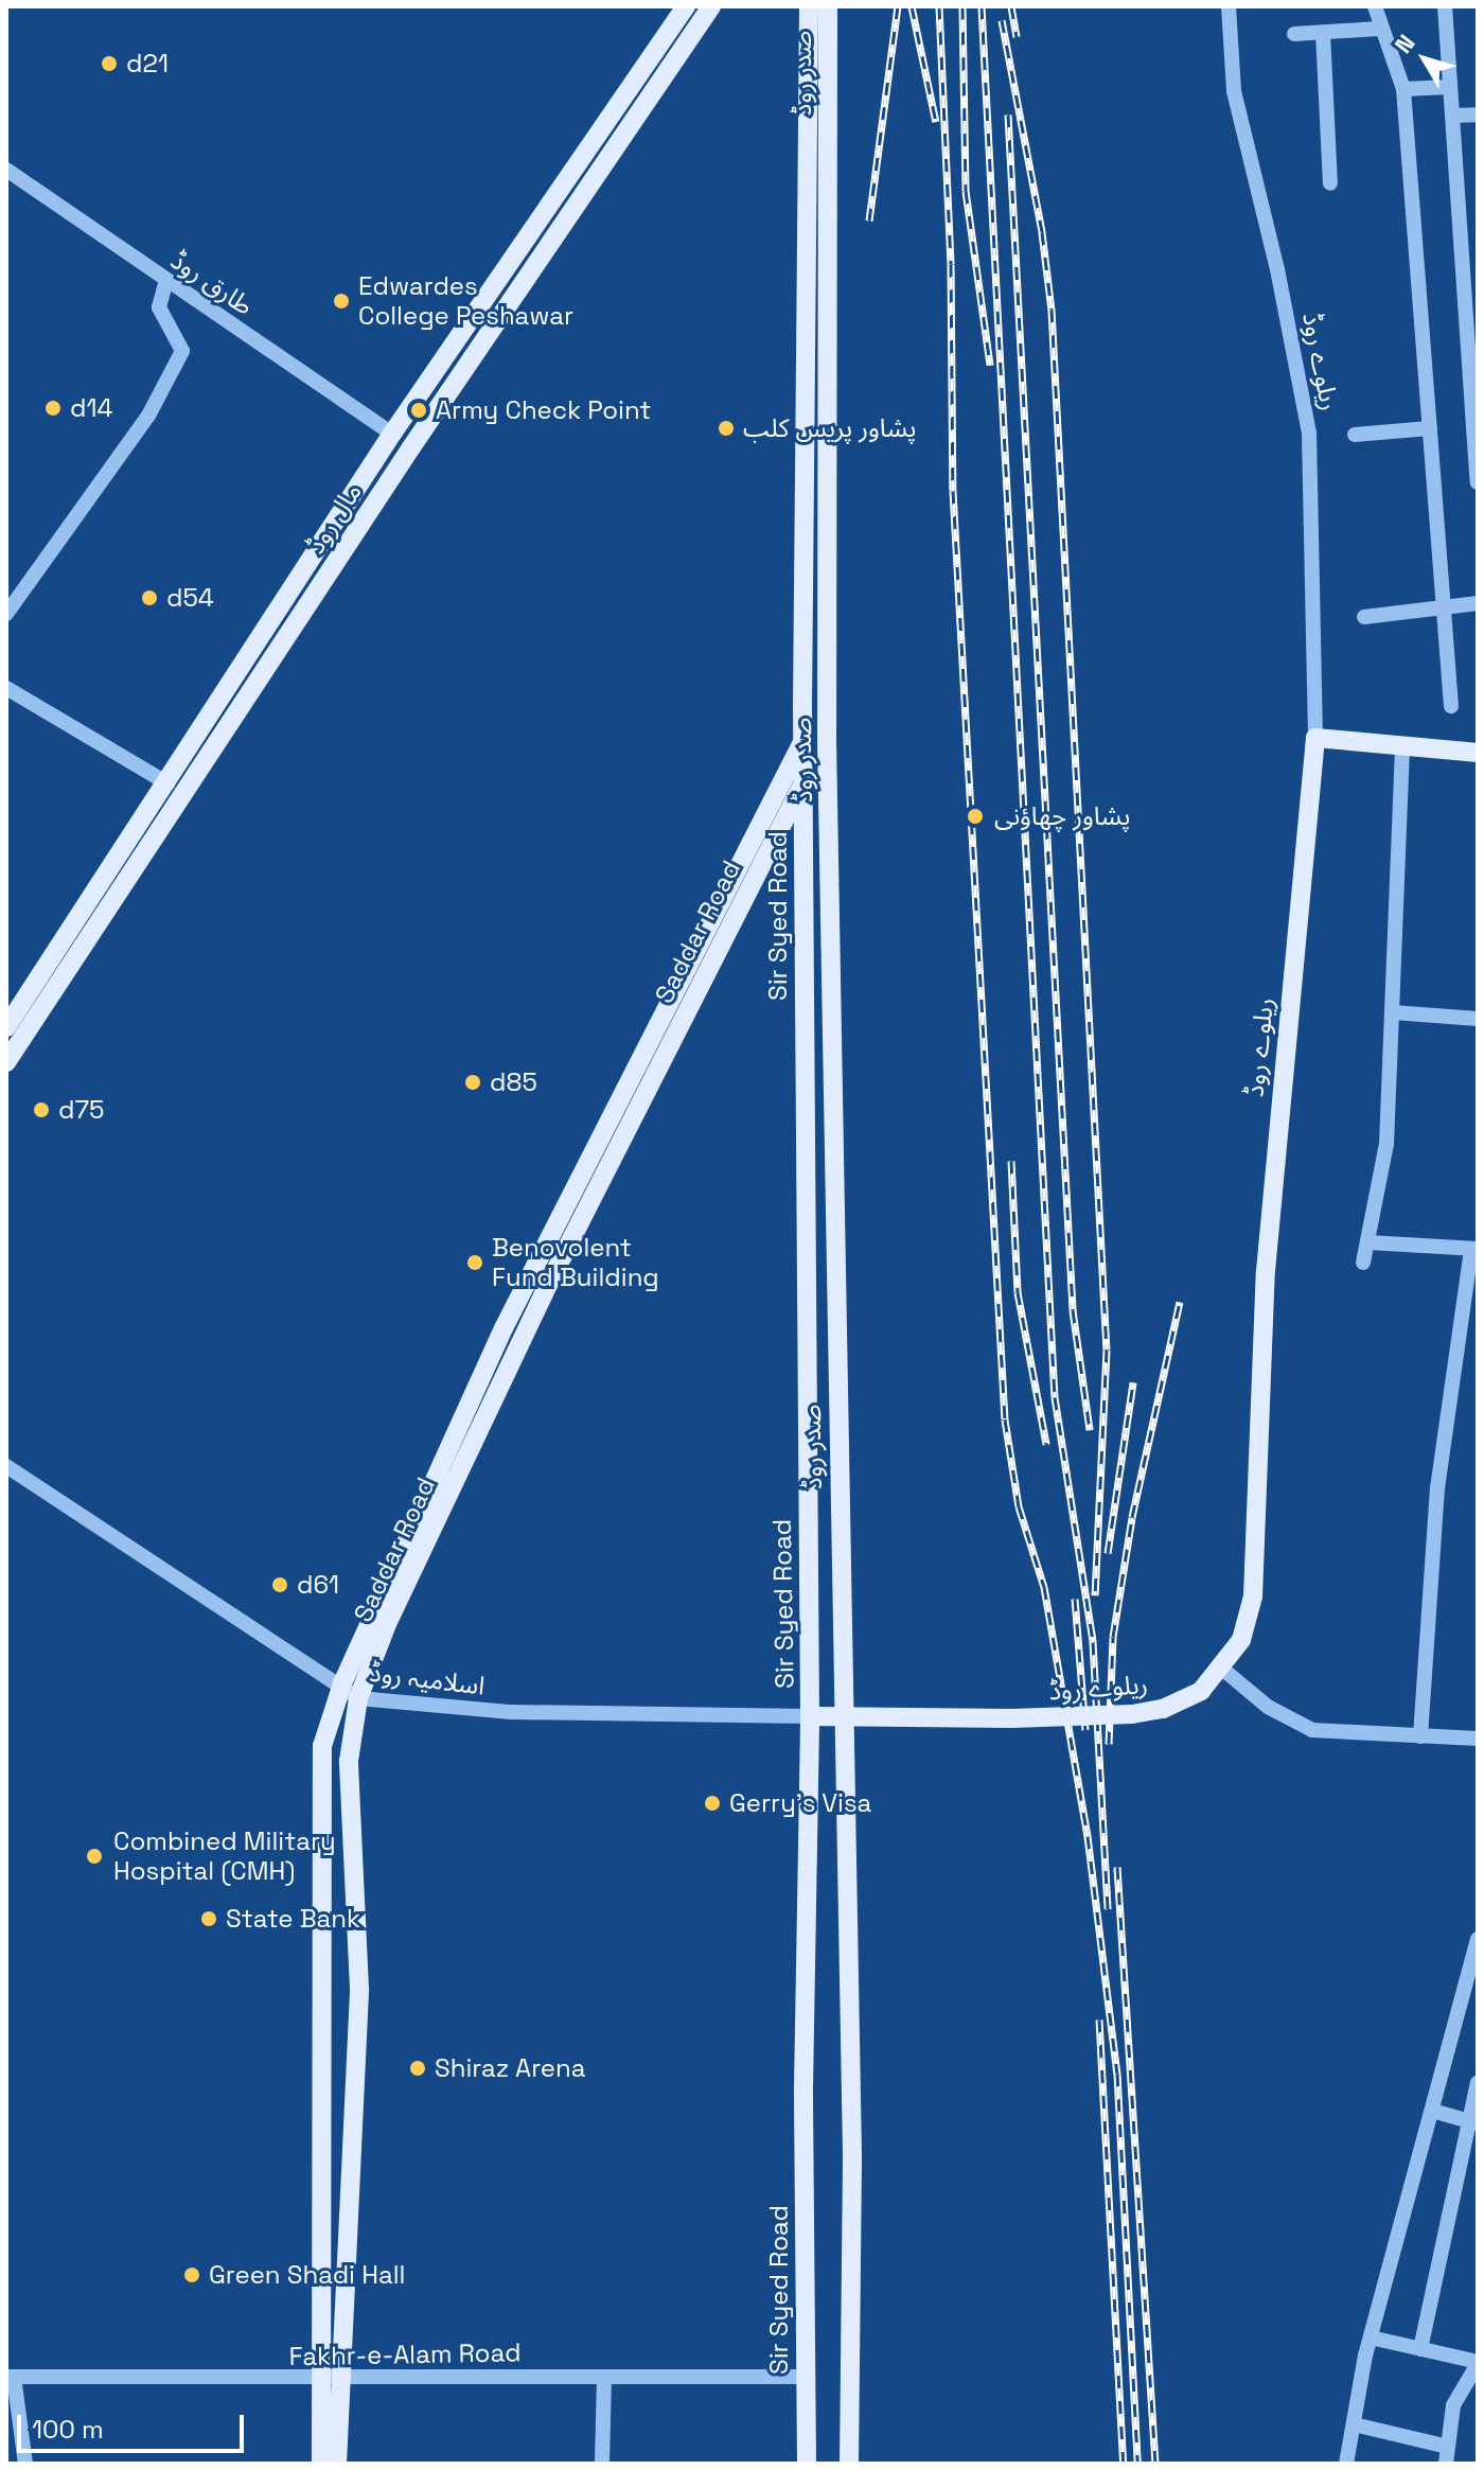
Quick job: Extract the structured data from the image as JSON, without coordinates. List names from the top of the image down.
{
  "streets": {
    "main road": [
      "صدر روڈ",
      "ریلوے روڈ",
      "مال روڈ",
      "Sir Syed Road",
      "Saddar Road"
    ],
    "street": ["طارق روڈ", "اسلامیہ روڈ", "Fakhr-e-Alam Road"]
  },
  "crossings": [
    ["صدر روڈ", "ریلوے روڈ"],
    ["صدر روڈ", "Sir Syed Road"],
    ["صدر روڈ", "Saddar Road"],
    ["طارق روڈ", "مال روڈ"],
    ["ریلوے روڈ", "Sir Syed Road"],
    ["ریلوے روڈ", "اسلامیہ روڈ"],
    ["Sir Syed Road", "Saddar Road"],
    ["Sir Syed Road", "اسلامیہ روڈ"],
    ["Sir Syed Road", "Fakhr-e-Alam Road"],
    ["Saddar Road", "اسلامیہ روڈ"],
    ["Saddar Road", "Fakhr-e-Alam Road"]
  ],
  "places": [
    "d21",
    "Edwardes College Peshawar",
    "d14",
    "Army Check Point",
    "پشاور پریس کلب",
    "d54",
    "پشاور چھاؤنی",
    "d85",
    "d75",
    "Benovolent Fund Building",
    "d61",
    "Gerry's Visa",
    "Combined Military Hospital (CMH)",
    "State Bank",
    "Shiraz Arena",
    "Green Shadi Hall"
  ],
  "scale_bar": "100 m",
  "north": "top left"
}
